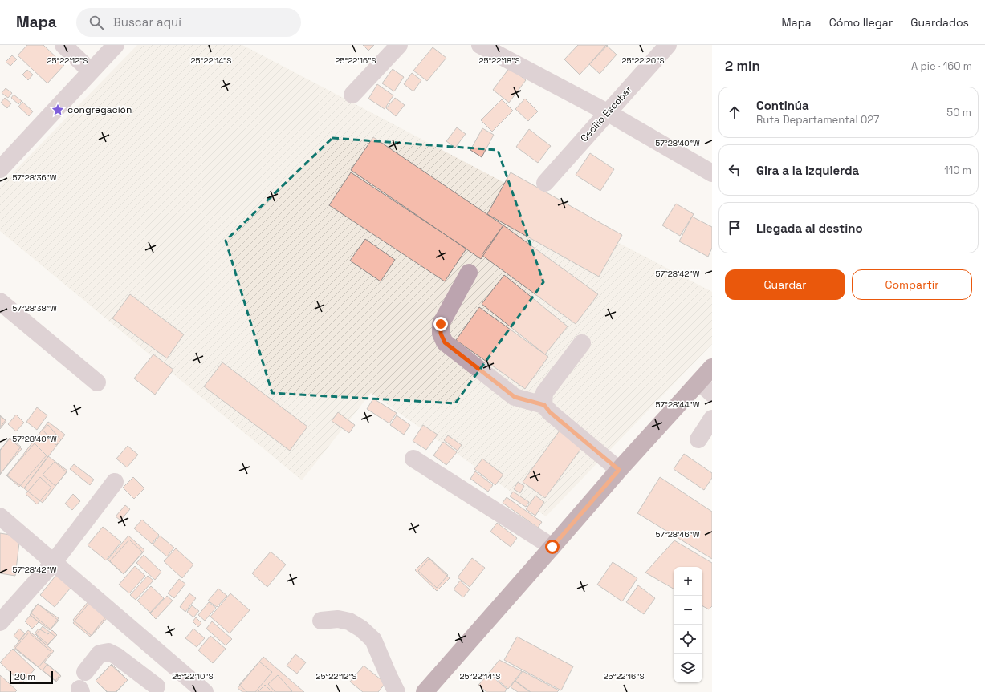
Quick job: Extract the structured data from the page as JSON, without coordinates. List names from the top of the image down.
{
  "streets": {
    "street": ["Cecilio Escobar"]
  },
  "places": {
    "place": ["congregación"]
  },
  "scale_bar": "20 m",
  "page": {
    "header": "Mapa",
    "search": "Buscar aquí",
    "nav": ["Mapa", "Cómo llegar", "Guardados"],
    "heading": ["2 min", "A pie · 160 m"],
    "list": [
      ["Continúa", "Ruta Departamental 027", "50 m"],
      ["Gira a la izquierda", "110 m"],
      "Llegada al destino"
    ],
    "buttons": ["Guardar", "Compartir"],
    "map_buttons": ["+", "−"],
    "scale": "20 m"
  },
  "coordinates": [
    "25°22'12\"S",
    "25°22'14\"S",
    "25°22'16\"S",
    "25°22'18\"S",
    "25°22'20\"S",
    "57°28'40\"W",
    "57°28'36\"W",
    "57°28'42\"W",
    "57°28'38\"W",
    "57°28'44\"W",
    "57°28'46\"W",
    "25°22'10\"S"
  ]
}
